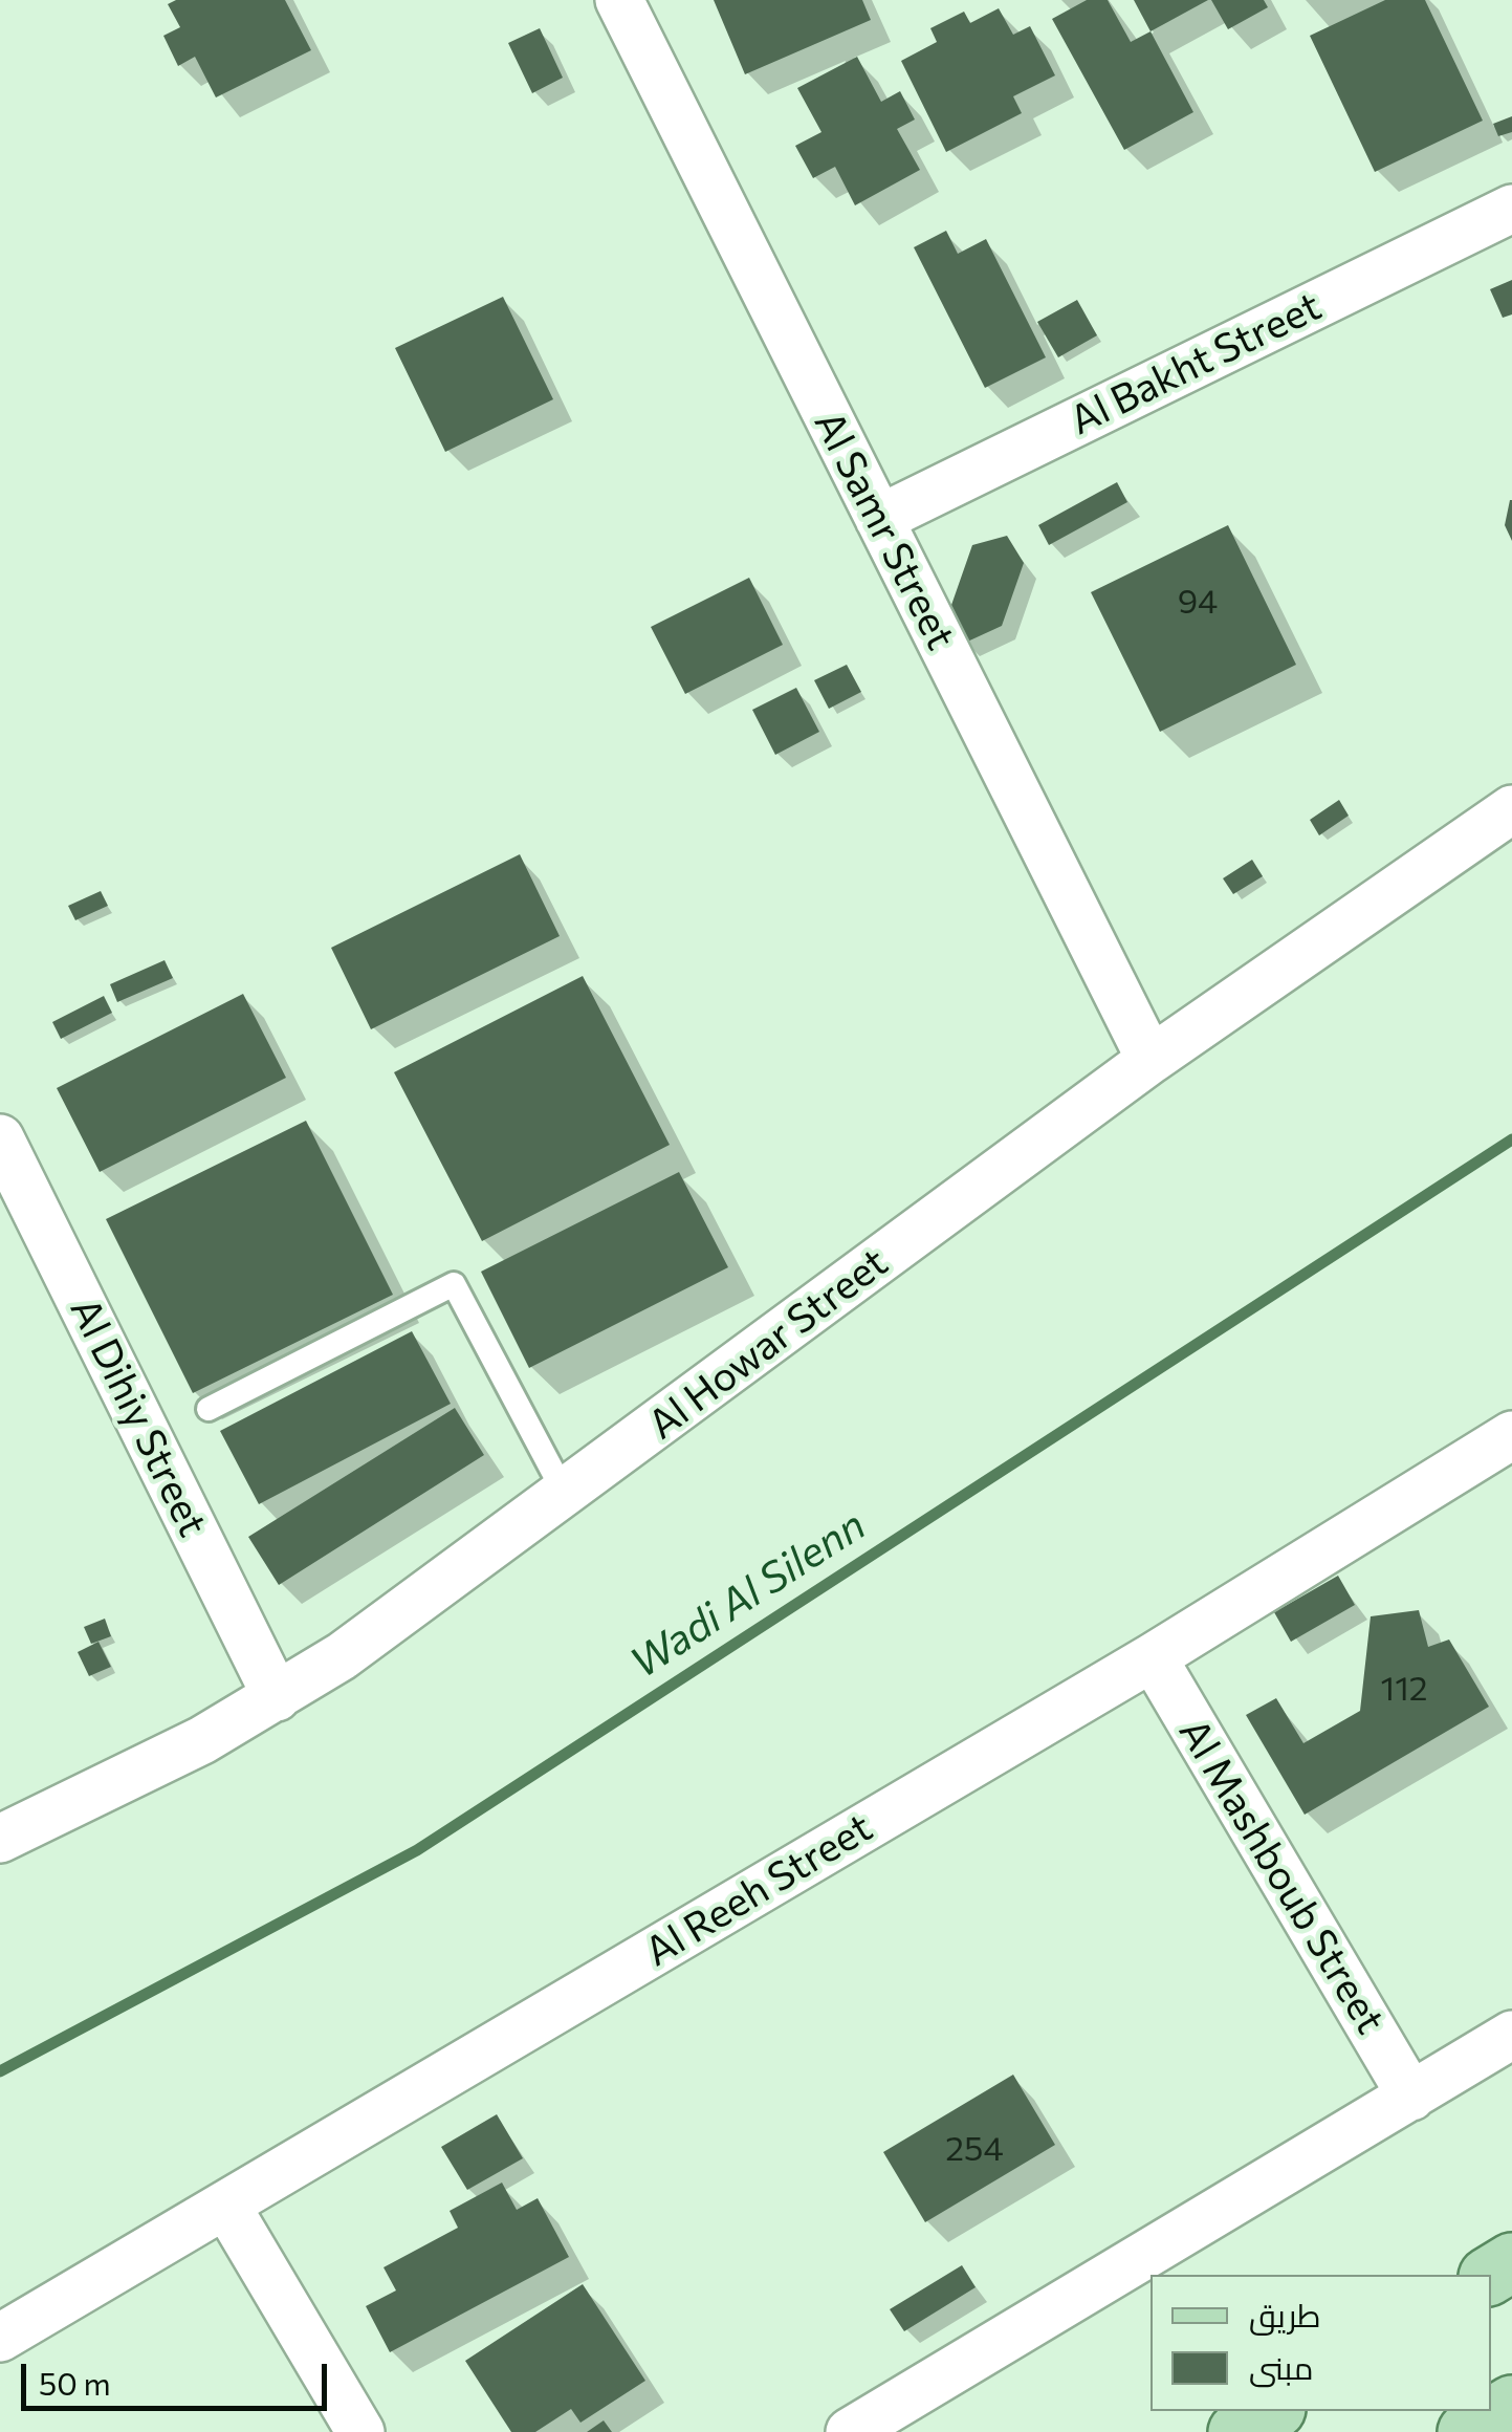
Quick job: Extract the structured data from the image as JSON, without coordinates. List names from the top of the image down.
{
  "streets": {
    "street": [
      "Al Bakht Street",
      "Al Samr Street",
      "Al Howar Street",
      "Al Dihiy Street",
      "Al Mashboub Street",
      "Al Reeh Street"
    ]
  },
  "crossings": [
    ["Al Bakht Street", "Al Samr Street"],
    ["Al Samr Street", "Al Howar Street"],
    ["Al Howar Street", "Al Dihiy Street"],
    ["Al Mashboub Street", "Al Reeh Street"]
  ],
  "water": ["Wadi Al Silenn"],
  "house_numbers": ["94", "112", "254"],
  "legend": ["طريق", "مبنى"],
  "scale_bar": "50 m"
}
